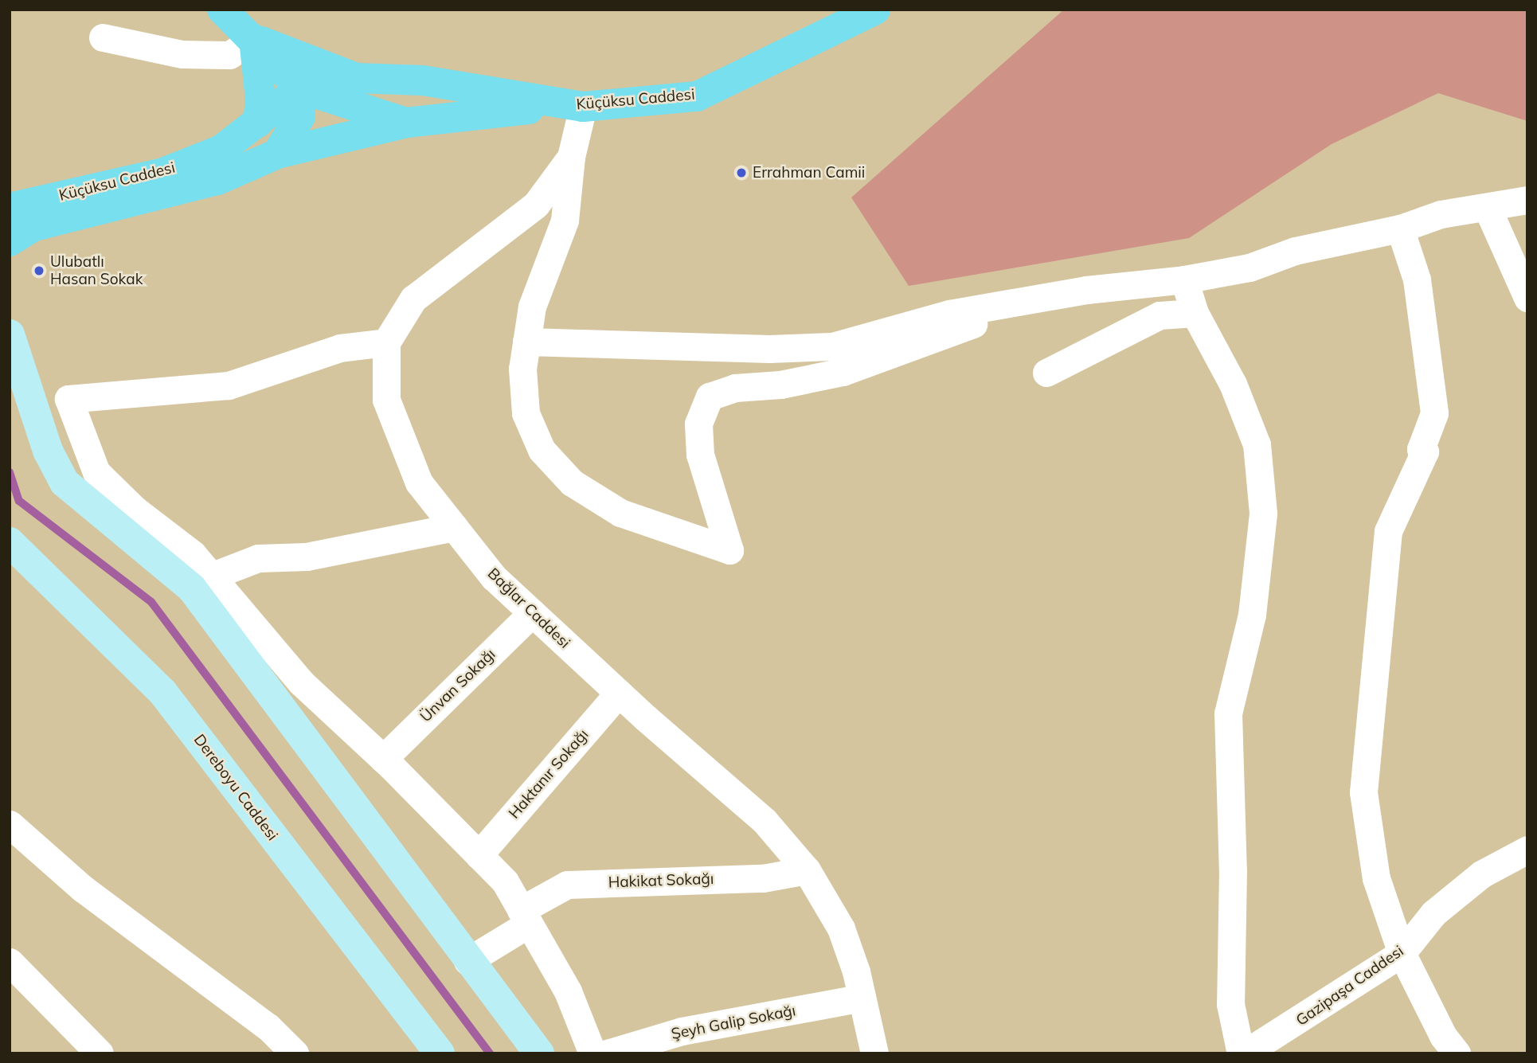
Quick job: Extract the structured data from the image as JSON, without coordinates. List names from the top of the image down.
{
  "streets": {
    "main road": ["Küçüksu Caddesi", "Dereboyu Caddesi"],
    "street": [
      "Bağlar Caddesi",
      "Ünvan Sokağı",
      "Haktanır Sokağı",
      "Hakikat Sokağı",
      "Gazipaşa Caddesi",
      "Şeyh Galip Sokağı"
    ]
  },
  "crossings": [
    ["Bağlar Caddesi", "Ünvan Sokağı"],
    ["Bağlar Caddesi", "Haktanır Sokağı"],
    ["Bağlar Caddesi", "Hakikat Sokağı"],
    ["Bağlar Caddesi", "Şeyh Galip Sokağı"]
  ],
  "places": ["Errahman Camii", "Ulubatlı Hasan Sokak"]
}
